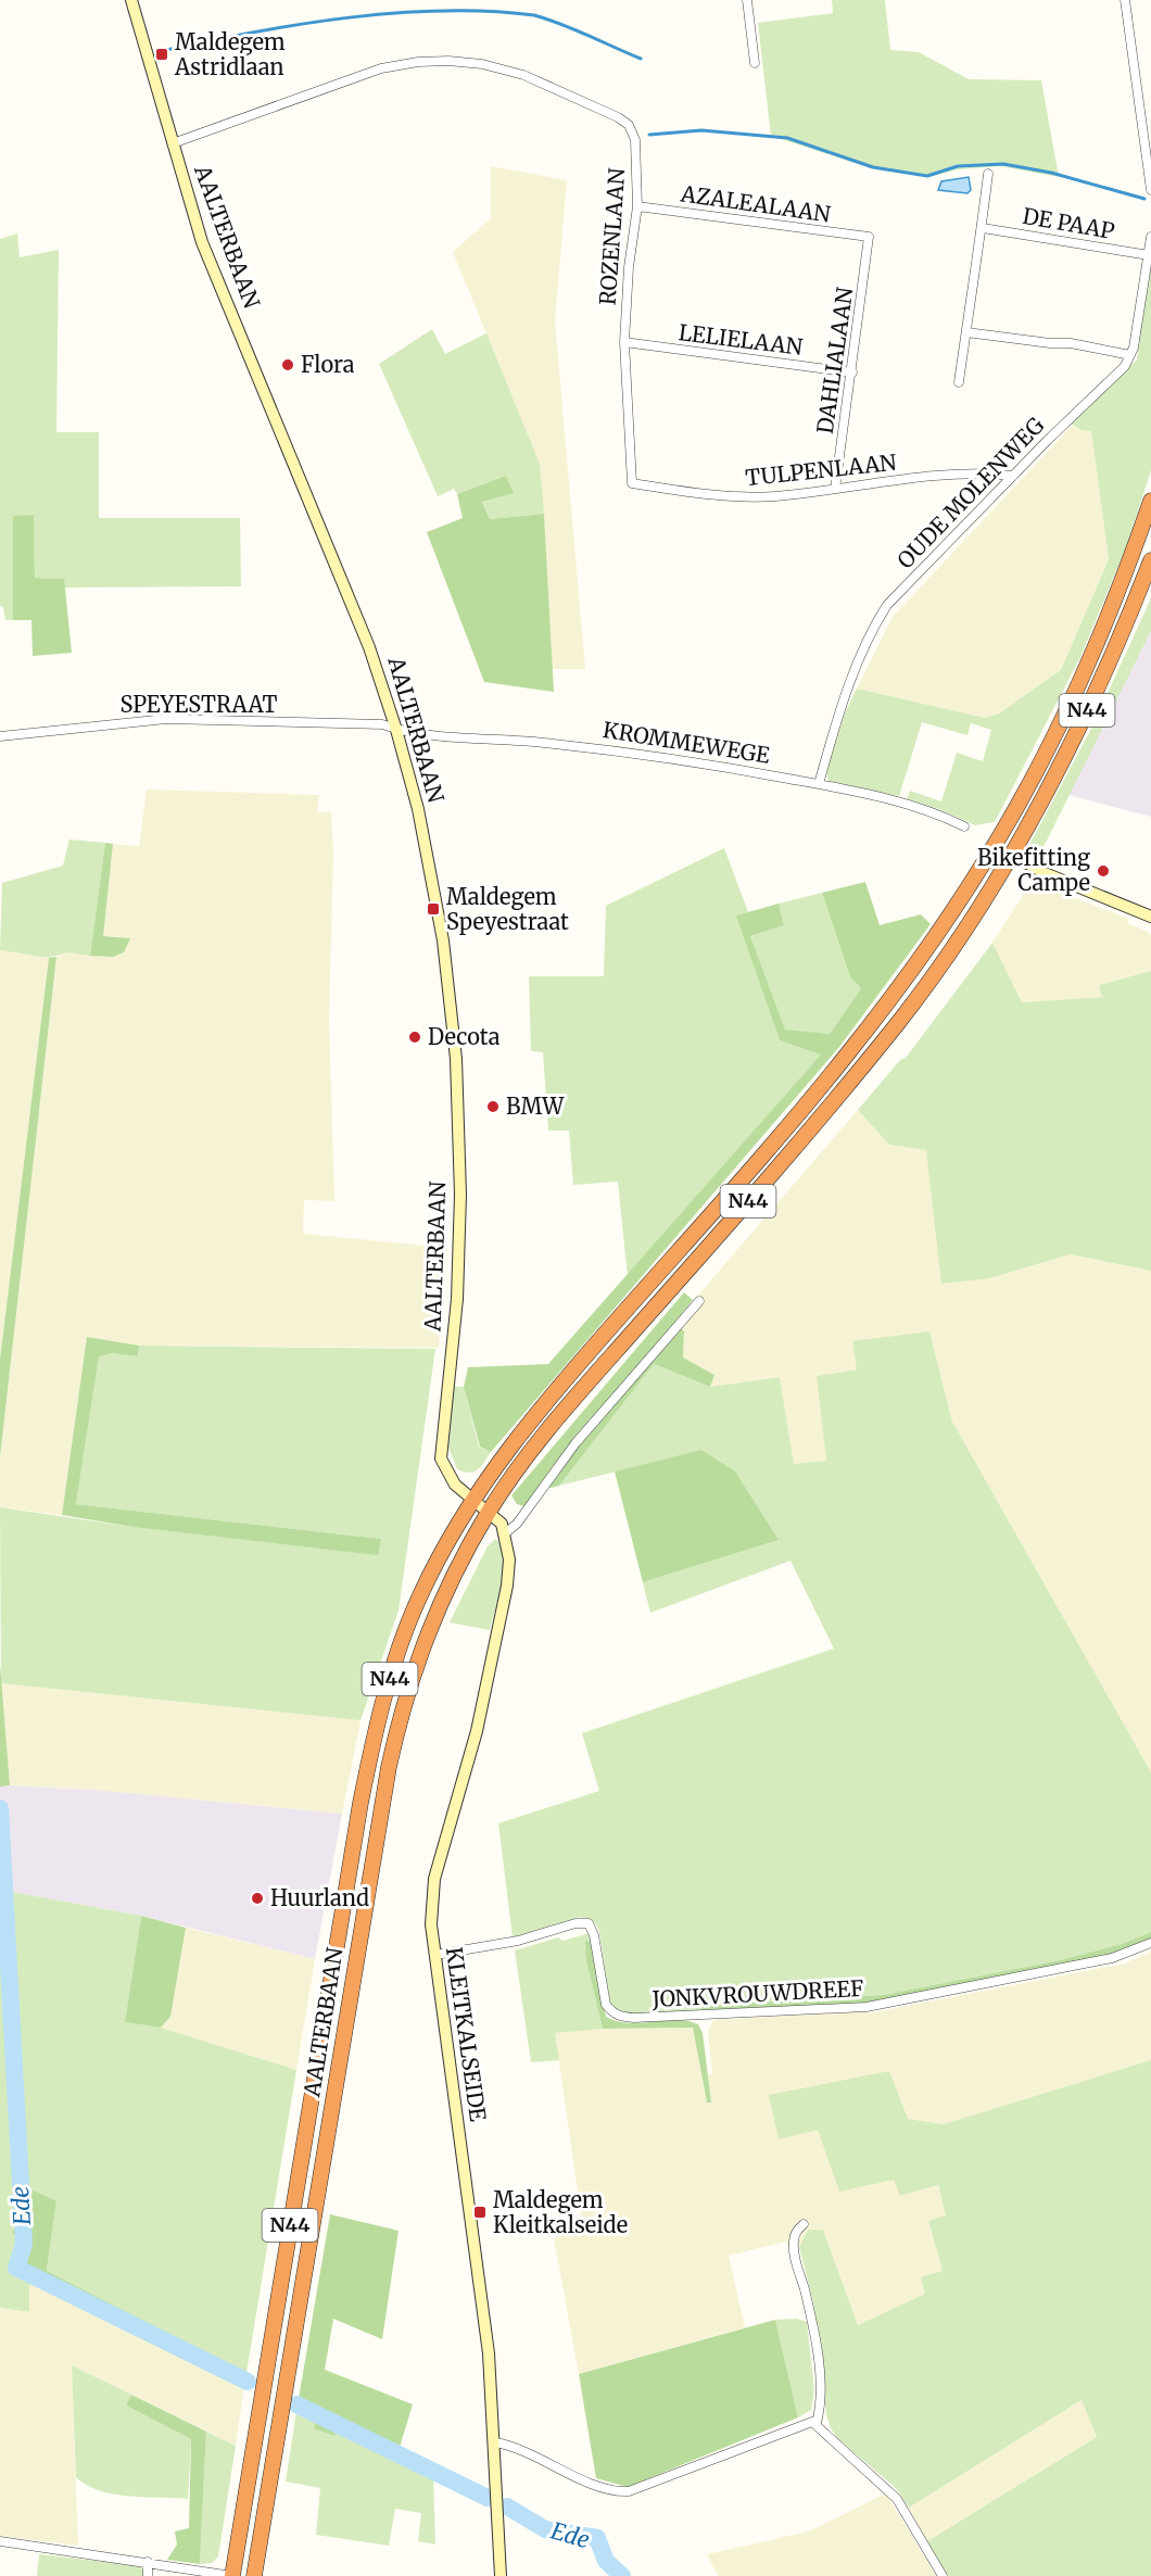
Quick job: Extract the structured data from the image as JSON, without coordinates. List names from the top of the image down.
{
  "streets": {
    "highway": ["AALTERBAAN", "N44"],
    "main road": ["KLEITKALSEIDE"],
    "street": [
      "AZALEALAAN",
      "DE PAAP",
      "ROZENLAAN",
      "LELIELAAN",
      "DAHLIALAAN",
      "TULPENLAAN",
      "OUDE MOLENWEG",
      "SPEYESTRAAT",
      "KROMMEWEGE",
      "JONKVROUWDREEF"
    ]
  },
  "crossings": [
    ["AZALEALAAN", "ROZENLAAN"],
    ["AZALEALAAN", "DAHLIALAAN"],
    ["DE PAAP", "OUDE MOLENWEG"],
    ["AALTERBAAN", "ROZENLAAN"],
    ["AALTERBAAN", "SPEYESTRAAT"],
    ["AALTERBAAN", "N44"],
    ["AALTERBAAN", "KROMMEWEGE"],
    ["ROZENLAAN", "LELIELAAN"],
    ["ROZENLAAN", "TULPENLAAN"],
    ["LELIELAAN", "DAHLIALAAN"],
    ["DAHLIALAAN", "TULPENLAAN"],
    ["TULPENLAAN", "OUDE MOLENWEG"],
    ["OUDE MOLENWEG", "KROMMEWEGE"],
    ["SPEYESTRAAT", "KROMMEWEGE"],
    ["JONKVROUWDREEF", "KLEITKALSEIDE"]
  ],
  "water": ["Ede"],
  "places": {
    "transit": ["Maldegem Astridlaan", "Maldegem Speyestraat", "Maldegem Kleitkalseide"],
    "other": [
      "Flora",
      "Bikefitting Campe",
      "Decota",
      "BMW",
      "Huurland"
    ]
  }
}
